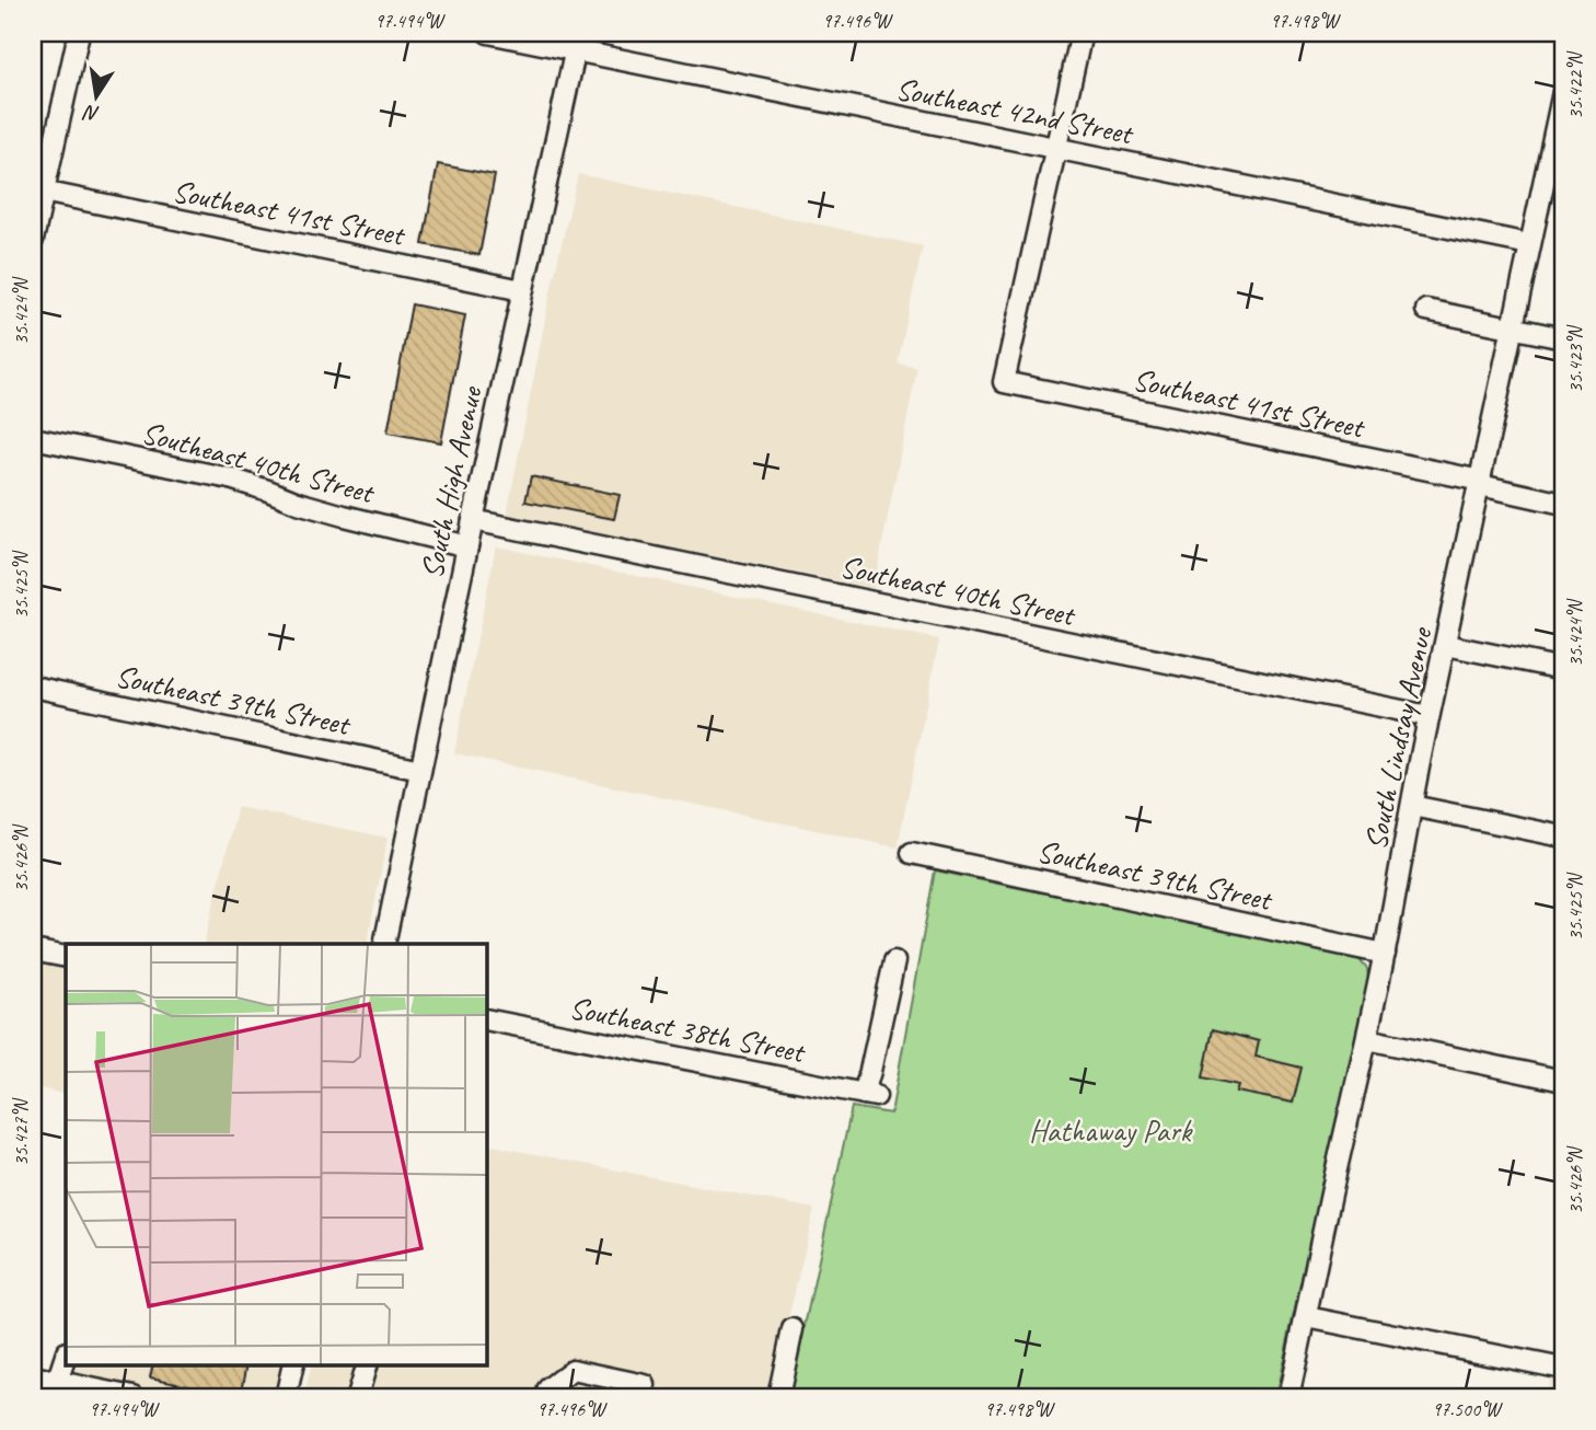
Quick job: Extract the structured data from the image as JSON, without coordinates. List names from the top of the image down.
{
  "streets": {
    "street": [
      "Southeast 42nd Street",
      "Southeast 41st Street",
      "Southeast 40th Street",
      "South High Avenue",
      "Southeast 39th Street",
      "South Lindsay Avenue",
      "Southeast 38th Street"
    ]
  },
  "crossings": [
    ["Southeast 42nd Street", "Southeast 41st Street"],
    ["Southeast 42nd Street", "South High Avenue"],
    ["Southeast 42nd Street", "South Lindsay Avenue"],
    ["Southeast 41st Street", "South High Avenue"],
    ["Southeast 41st Street", "South Lindsay Avenue"],
    ["Southeast 40th Street", "South High Avenue"],
    ["Southeast 40th Street", "South Lindsay Avenue"],
    ["South High Avenue", "Southeast 39th Street"],
    ["Southeast 39th Street", "South Lindsay Avenue"]
  ],
  "parks": ["Hathaway Park"],
  "north": "bottom",
  "coordinates": [
    "97.494°W",
    "97.496°W",
    "97.498°W",
    "35.422°N",
    "35.424°N",
    "35.423°N",
    "35.425°N",
    "35.426°N",
    "35.427°N",
    "97.500°W"
  ]
}
